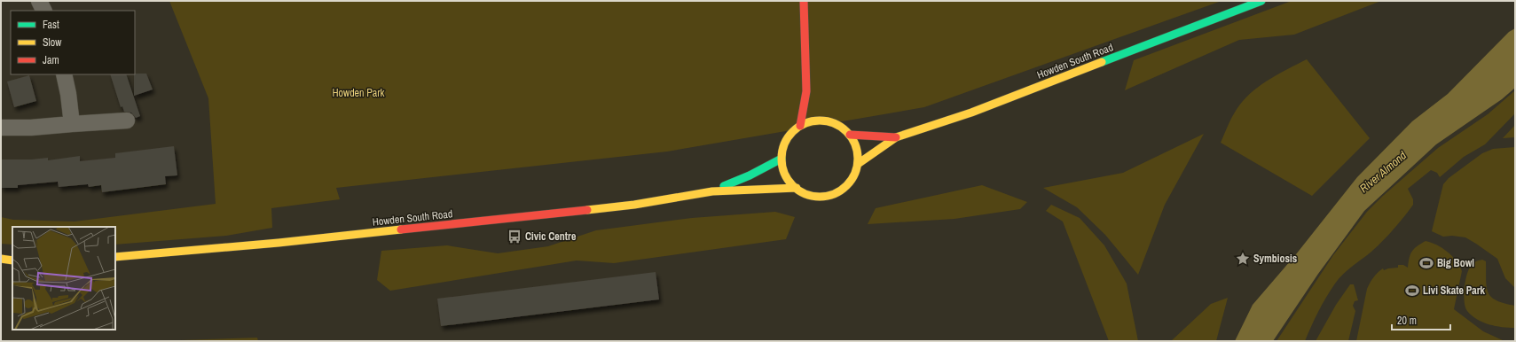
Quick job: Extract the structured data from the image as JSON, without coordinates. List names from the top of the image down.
{
  "streets": {
    "main road": ["Howden South Road"]
  },
  "water": ["River Almond"],
  "parks": ["Howden Park"],
  "places": {
    "bus stop": ["Civic Centre"],
    "place": ["Symbiosis"],
    "sports": ["Big Bowl", "Livi Skate Park"]
  },
  "legend": ["Fast", "Slow", "Jam"],
  "scale_bar": "20 m"
}
